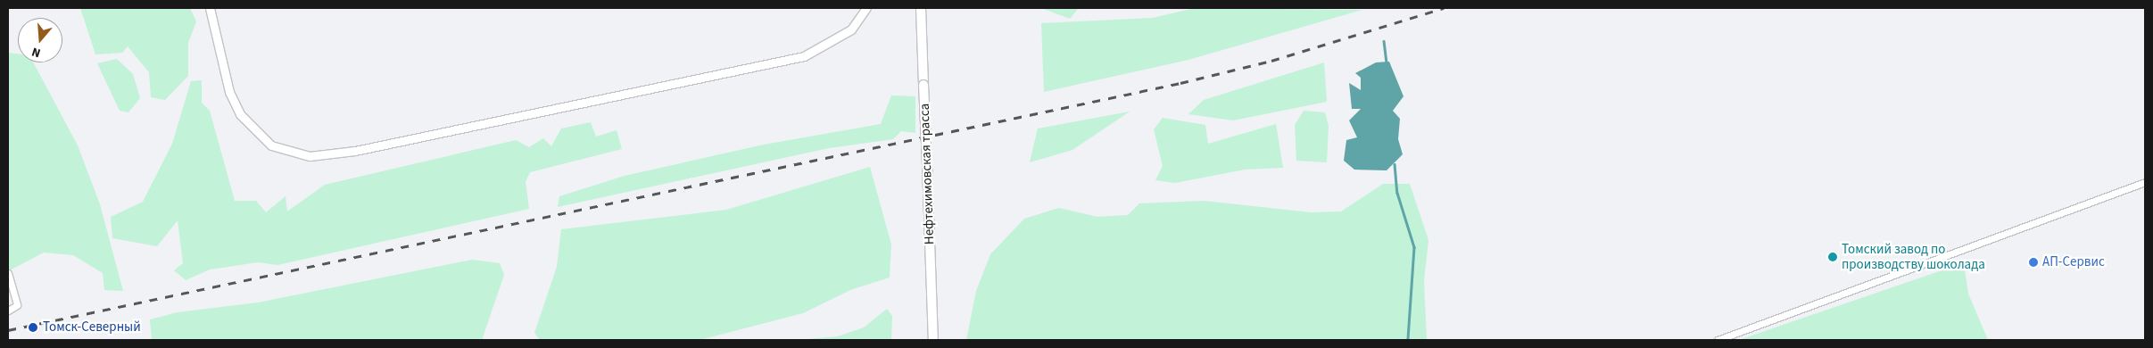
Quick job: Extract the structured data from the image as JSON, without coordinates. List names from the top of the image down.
{
  "streets": {
    "main road": ["Нефтехимовская трасса"]
  },
  "places": ["Томский завод по производству шоколада", "АП-Сервис", "Томск-Северный"],
  "north": "bottom"
}
